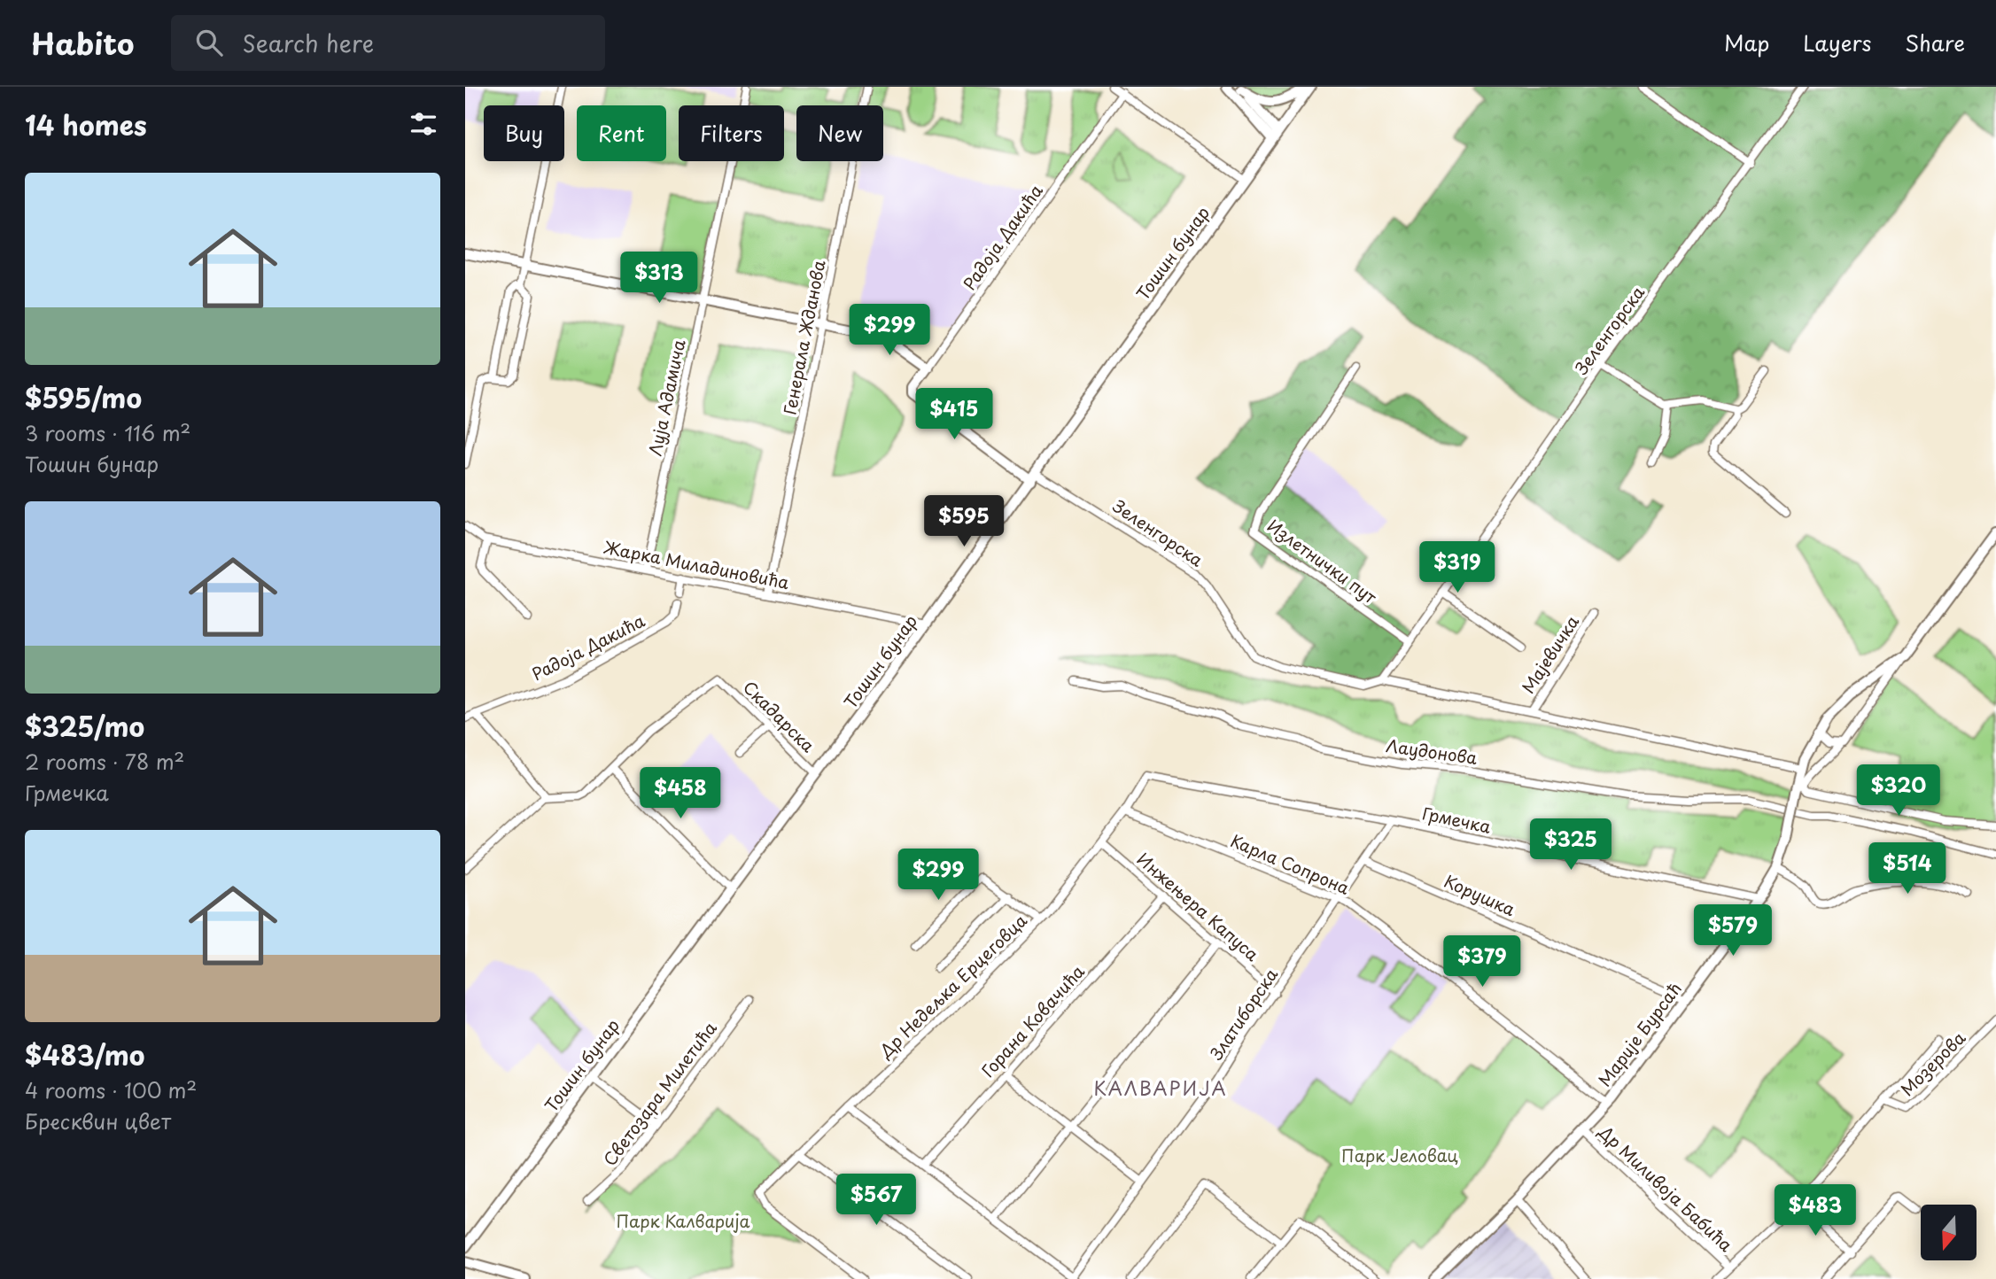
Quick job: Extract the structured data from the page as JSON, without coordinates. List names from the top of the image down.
{
  "streets": {
    "main road": ["Тошин бунар", "Марије Бурсаћ"],
    "street": [
      "Радоја Дакића",
      "Зеленгорска",
      "Генерала Жданова",
      "Луја Адамича",
      "Излетнички пут",
      "Жарка Миладиновића",
      "Мајевичка",
      "Скадарска",
      "Лаудонова",
      "Грмечка",
      "Карла Сопрона",
      "Корушка",
      "Инжењера Капуса",
      "Др Недељка Ерцеговца",
      "Златиборска",
      "Горана Ковачића",
      "Мозерова",
      "Светозара Милетића",
      "Др Миливоја Бабића"
    ]
  },
  "crossings": [
    ["Тошин бунар", "Зеленгорска"],
    ["Тошин бунар", "Жарка Миладиновића"],
    ["Тошин бунар", "Скадарска"],
    ["Зеленгорска", "Излетнички пут"],
    ["Генерала Жданова", "Жарка Миладиновића"],
    ["Луја Адамича", "Жарка Миладиновића"],
    ["Грмечка", "Др Недељка Ерцеговца"],
    ["Грмечка", "Златиборска"],
    ["Грмечка", "Марије Бурсаћ"],
    ["Карла Сопрона", "Др Недељка Ерцеговца"],
    ["Карла Сопрона", "Златиборска"],
    ["Карла Сопрона", "Марије Бурсаћ"],
    ["Корушка", "Златиборска"],
    ["Корушка", "Марије Бурсаћ"],
    ["Инжењера Капуса", "Др Недељка Ерцеговца"],
    ["Инжењера Капуса", "Златиборска"],
    ["Инжењера Капуса", "Горана Ковачића"],
    ["Марије Бурсаћ", "Др Миливоја Бабића"],
    ["Мозерова", "Др Миливоја Бабића"]
  ],
  "districts": ["КАЛВАРИЈА"],
  "parks": ["Парк Јеловац", "Парк Калварија"],
  "north": "bottom",
  "page": {
    "header": "Habito",
    "search": "Search here",
    "nav": ["Map", "Layers", "Share"],
    "heading": "14 homes",
    "chip": [
      "Buy",
      "Rent",
      "Filters",
      "New"
    ],
    "list": [
      {
        "name": "$595/mo",
        "note": "3 rooms · 116 m² · Тошин бунар"
      },
      {
        "name": "$325/mo",
        "note": "2 rooms · 78 m² · Грмечка"
      },
      {
        "name": "$483/mo",
        "note": "4 rooms · 100 m² · Бресквин цвет"
      }
    ],
    "price": [
      "$313",
      "$299",
      "$415",
      "$595",
      "$319",
      "$320",
      "$458",
      "$325",
      "$514",
      "$299",
      "$579",
      "$379",
      "$567",
      "$483"
    ]
  }
}
